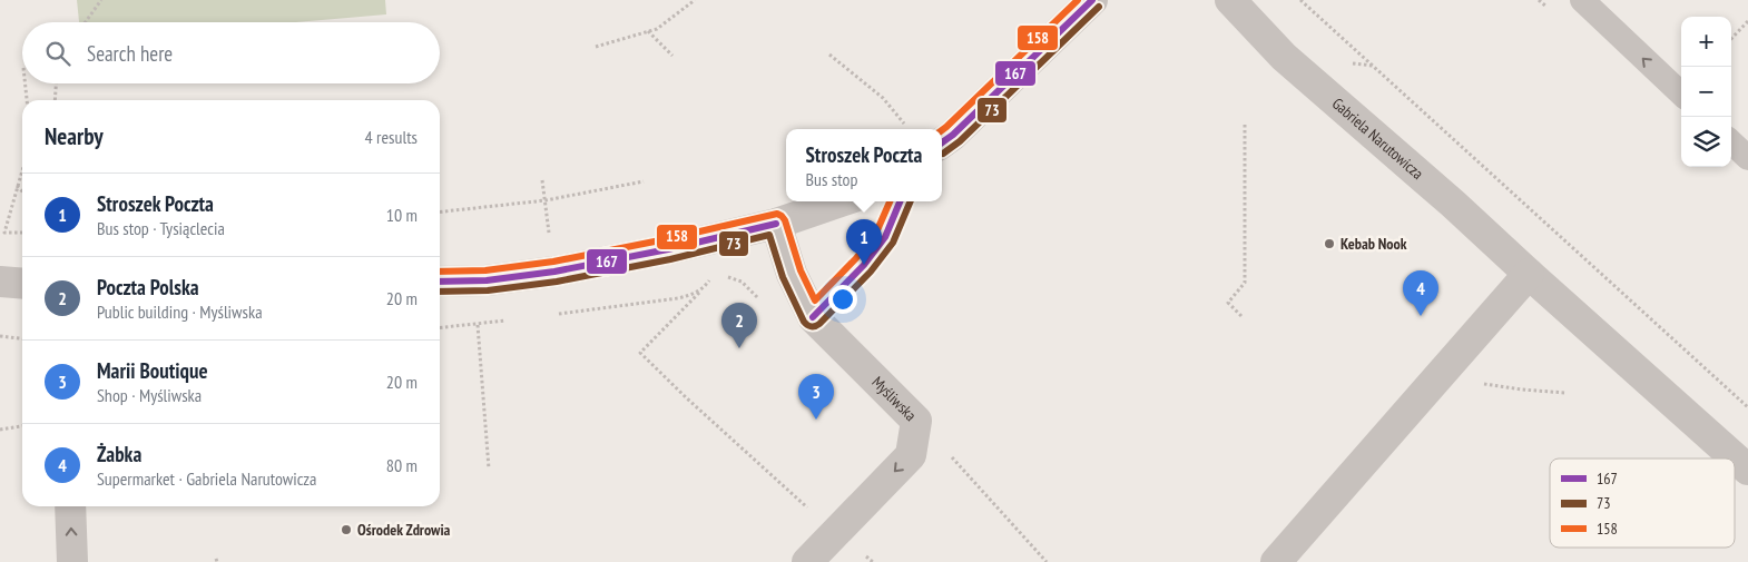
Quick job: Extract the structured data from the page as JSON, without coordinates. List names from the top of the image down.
{
  "streets": {
    "street": ["Gabriela Narutowicza", "Myśliwska"]
  },
  "one_way": ["Myśliwska"],
  "places": ["Kebab Nook", "Ośrodek Zdrowia"],
  "lines": ["transit line 167", "transit line 158", "transit line 73"],
  "legend": ["167", "73", "158"],
  "page": {
    "map_buttons": ["+", "−"],
    "search": "Search here",
    "heading": ["Nearby", "4 results"],
    "popup": ["Stroszek Poczta", "Bus stop"],
    "list": [
      {
        "mark": "1",
        "name": "Stroszek Poczta",
        "note": "Bus stop · Tysiąclecia",
        "value": "10 m"
      },
      {
        "mark": "2",
        "name": "Poczta Polska",
        "note": "Public building · Myśliwska",
        "value": "20 m"
      },
      {
        "mark": "3",
        "name": "Marii Boutique",
        "note": "Shop · Myśliwska",
        "value": "20 m"
      },
      {
        "mark": "4",
        "name": "Żabka",
        "note": "Supermarket · Gabriela Narutowicza",
        "value": "80 m"
      }
    ],
    "pins": [
      "1",
      "4",
      "2",
      "3"
    ]
  }
}
